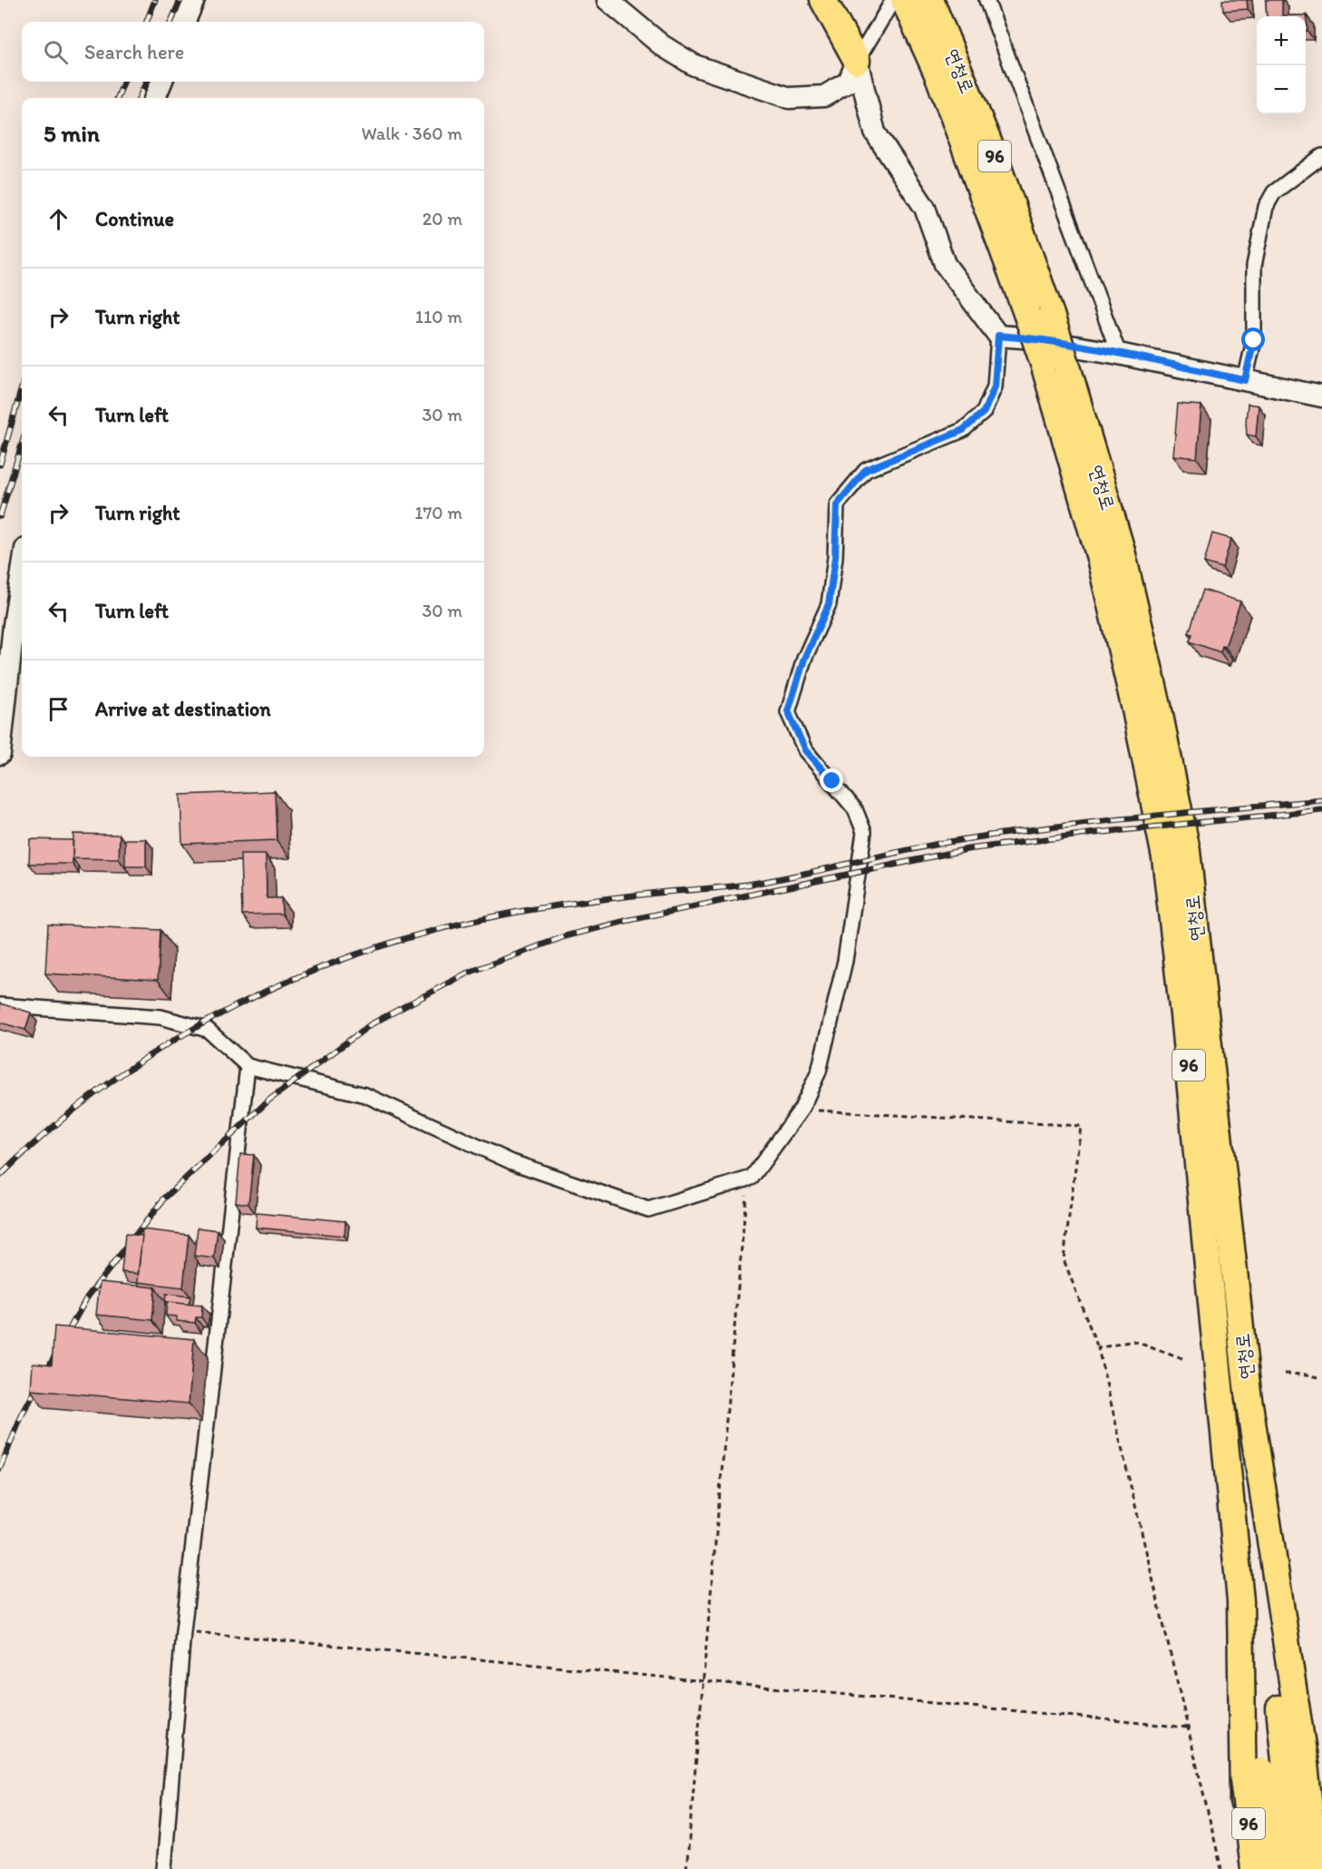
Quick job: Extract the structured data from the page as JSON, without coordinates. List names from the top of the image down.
{
  "streets": {
    "highway": ["연청로", "96"]
  },
  "page": {
    "map_buttons": ["+", "−"],
    "search": "Search here",
    "heading": ["5 min", "Walk · 360 m"],
    "list": [
      ["Continue", "20 m"],
      ["Turn right", "110 m"],
      ["Turn left", "30 m"],
      ["Turn right", "170 m"],
      ["Turn left", "30 m"],
      "Arrive at destination"
    ]
  }
}
